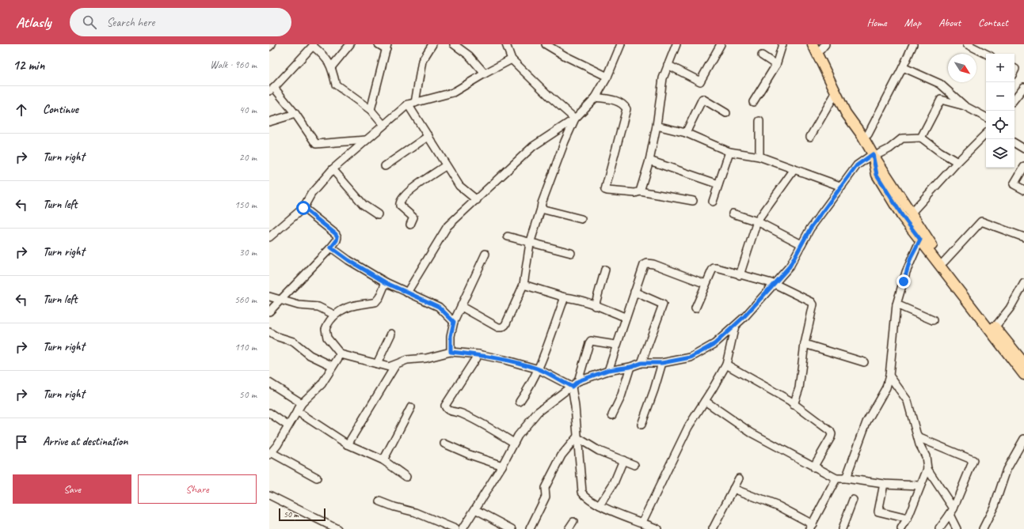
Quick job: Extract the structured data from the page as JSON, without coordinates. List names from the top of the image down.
{
  "scale_bar": "50 m",
  "north": "bottom right",
  "page": {
    "header": "Atlasly",
    "search": "Search here",
    "nav": [
      "Home",
      "Map",
      "About",
      "Contact"
    ],
    "heading": ["12 min", "Walk · 960 m"],
    "map_buttons": ["+", "−"],
    "list": [
      ["Continue", "40 m"],
      ["Turn right", "20 m"],
      ["Turn left", "150 m"],
      ["Turn right", "30 m"],
      ["Turn left", "560 m"],
      ["Turn right", "110 m"],
      ["Turn right", "50 m"],
      "Arrive at destination"
    ],
    "buttons": ["Save", "Share"],
    "scale": "50 m"
  }
}
